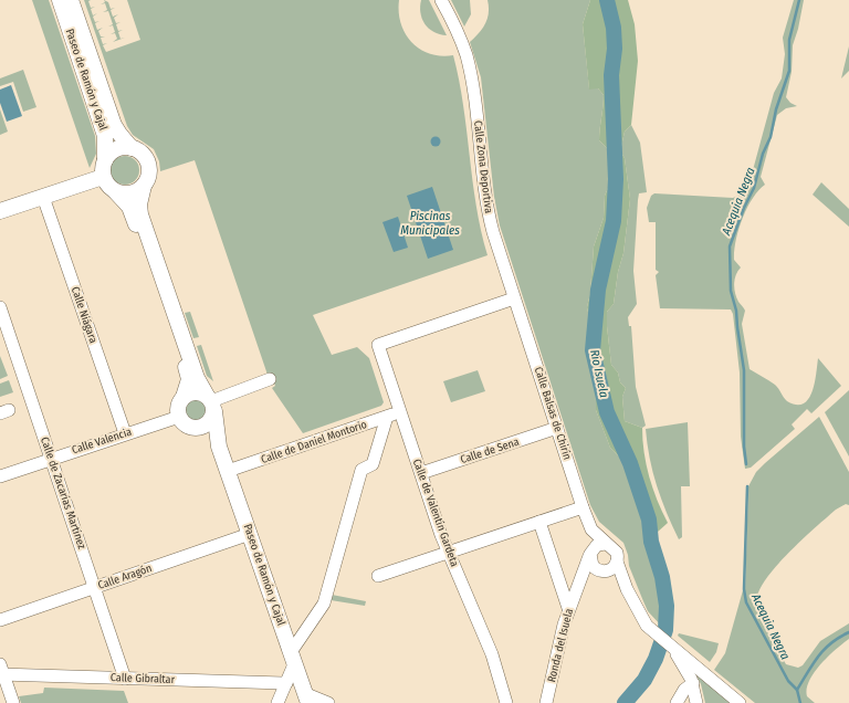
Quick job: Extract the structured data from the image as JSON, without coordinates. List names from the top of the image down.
{
  "streets": {
    "main road": ["Paseo de Ramón y Cajal"],
    "street": [
      "Calle Zona Deportiva",
      "Calle Niágara",
      "Calle Balsas de Chirín",
      "Calle Valencia",
      "Calle de Daniel Montorio",
      "Calle de Sena",
      "Calle de Zacarías Martínez",
      "Calle de Valentín Gardeta",
      "Calle Aragón",
      "Ronda del Isuela",
      "Calle Gibraltar"
    ]
  },
  "crossings": [
    ["Paseo de Ramón y Cajal", "Calle Valencia"],
    ["Paseo de Ramón y Cajal", "Calle de Daniel Montorio"],
    ["Paseo de Ramón y Cajal", "Calle Aragón"],
    ["Calle Zona Deportiva", "Calle Balsas de Chirín"],
    ["Calle Zona Deportiva", "Calle de Valentín Gardeta"],
    ["Calle Niágara", "Calle Valencia"],
    ["Calle Balsas de Chirín", "Calle de Sena"],
    ["Calle Balsas de Chirín", "Calle de Valentín Gardeta"],
    ["Calle Balsas de Chirín", "Ronda del Isuela"],
    ["Calle Valencia", "Calle de Zacarías Martínez"],
    ["Calle de Daniel Montorio", "Calle de Valentín Gardeta"],
    ["Calle de Sena", "Calle de Valentín Gardeta"],
    ["Calle de Zacarías Martínez", "Calle Aragón"],
    ["Calle de Zacarías Martínez", "Calle Gibraltar"]
  ],
  "water": ["Acequia Negra", "Piscinas Municipales", "Río Isuela"]
}
